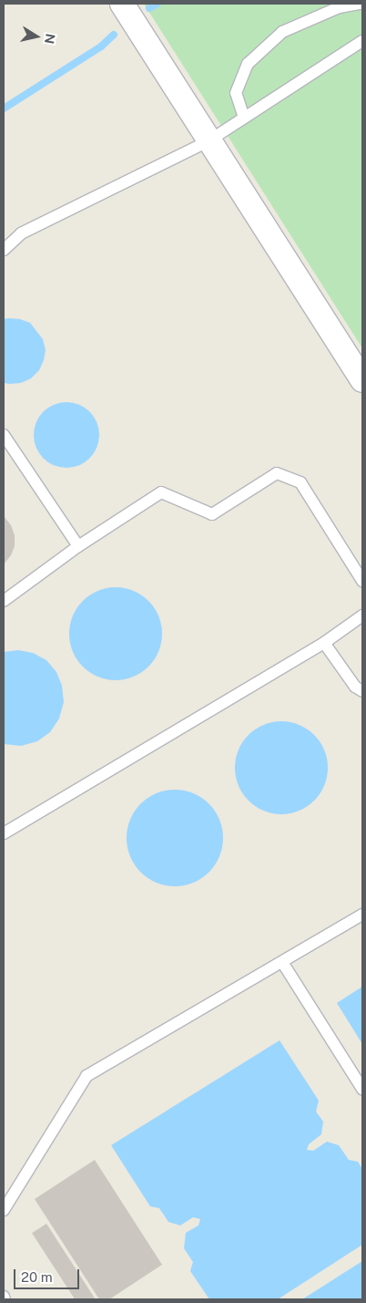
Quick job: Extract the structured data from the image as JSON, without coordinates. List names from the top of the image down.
{
  "scale_bar": "20 m",
  "north": "right"
}
